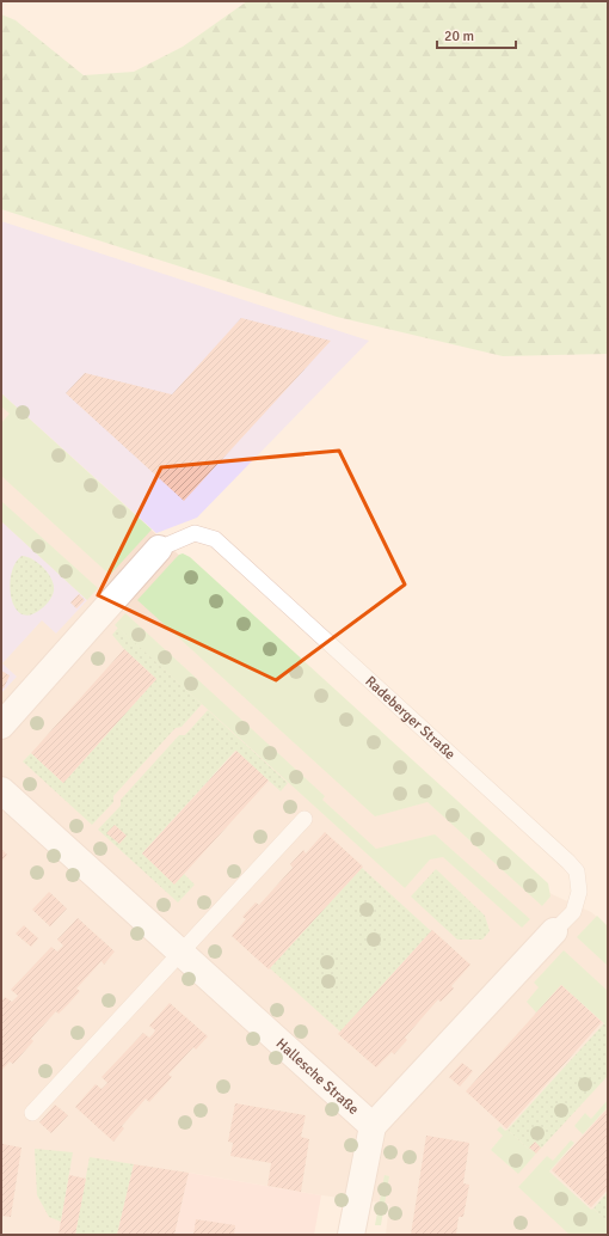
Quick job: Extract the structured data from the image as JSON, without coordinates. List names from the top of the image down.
{
  "streets": {
    "street": ["Radeberger Straße", "Hallesche Straße"]
  },
  "crossings": [
    ["Radeberger Straße", "Hallesche Straße"]
  ],
  "scale_bar": "20 m"
}
